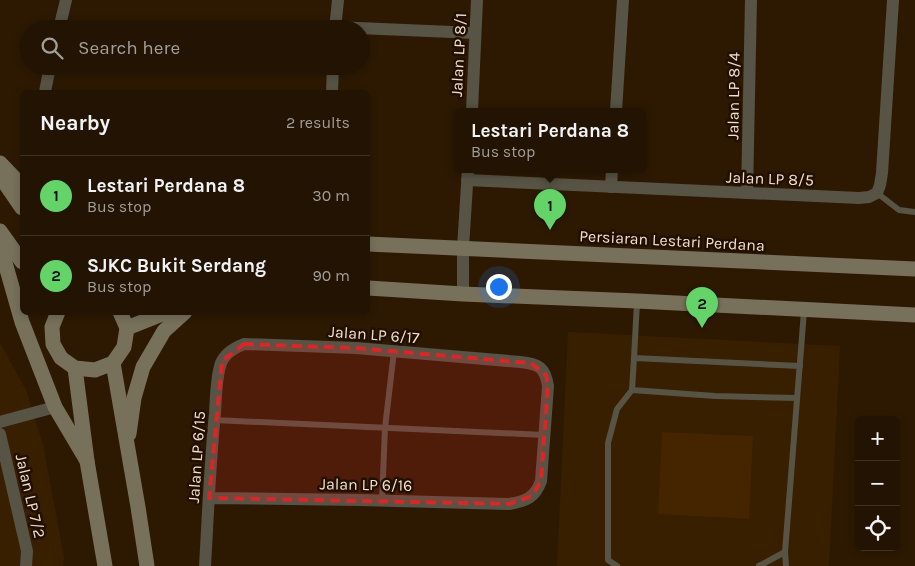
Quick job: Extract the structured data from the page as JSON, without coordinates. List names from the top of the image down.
{
  "streets": {
    "main road": ["Persiaran Lestari Perdana"],
    "street": [
      "Jalan LP 8/1",
      "Jalan LP 8/4",
      "Jalan LP 8/5",
      "Jalan LP 6/17",
      "Jalan LP 6/15",
      "Jalan LP 6/16",
      "Jalan LP 7/2"
    ]
  },
  "crossings": [
    ["Jalan LP 8/4", "Jalan LP 8/5"],
    ["Jalan LP 6/17", "Jalan LP 6/15"],
    ["Jalan LP 6/17", "Jalan LP 6/16"],
    ["Jalan LP 6/15", "Jalan LP 6/16"]
  ],
  "page": {
    "search": "Search here",
    "heading": ["Nearby", "2 results"],
    "popup": ["Lestari Perdana 8", "Bus stop"],
    "list": [
      {
        "mark": "1",
        "name": "Lestari Perdana 8",
        "note": "Bus stop",
        "value": "30 m"
      },
      {
        "mark": "2",
        "name": "SJKC Bukit Serdang",
        "note": "Bus stop",
        "value": "90 m"
      }
    ],
    "pins": ["1", "2"],
    "map_buttons": ["+", "−"]
  }
}
